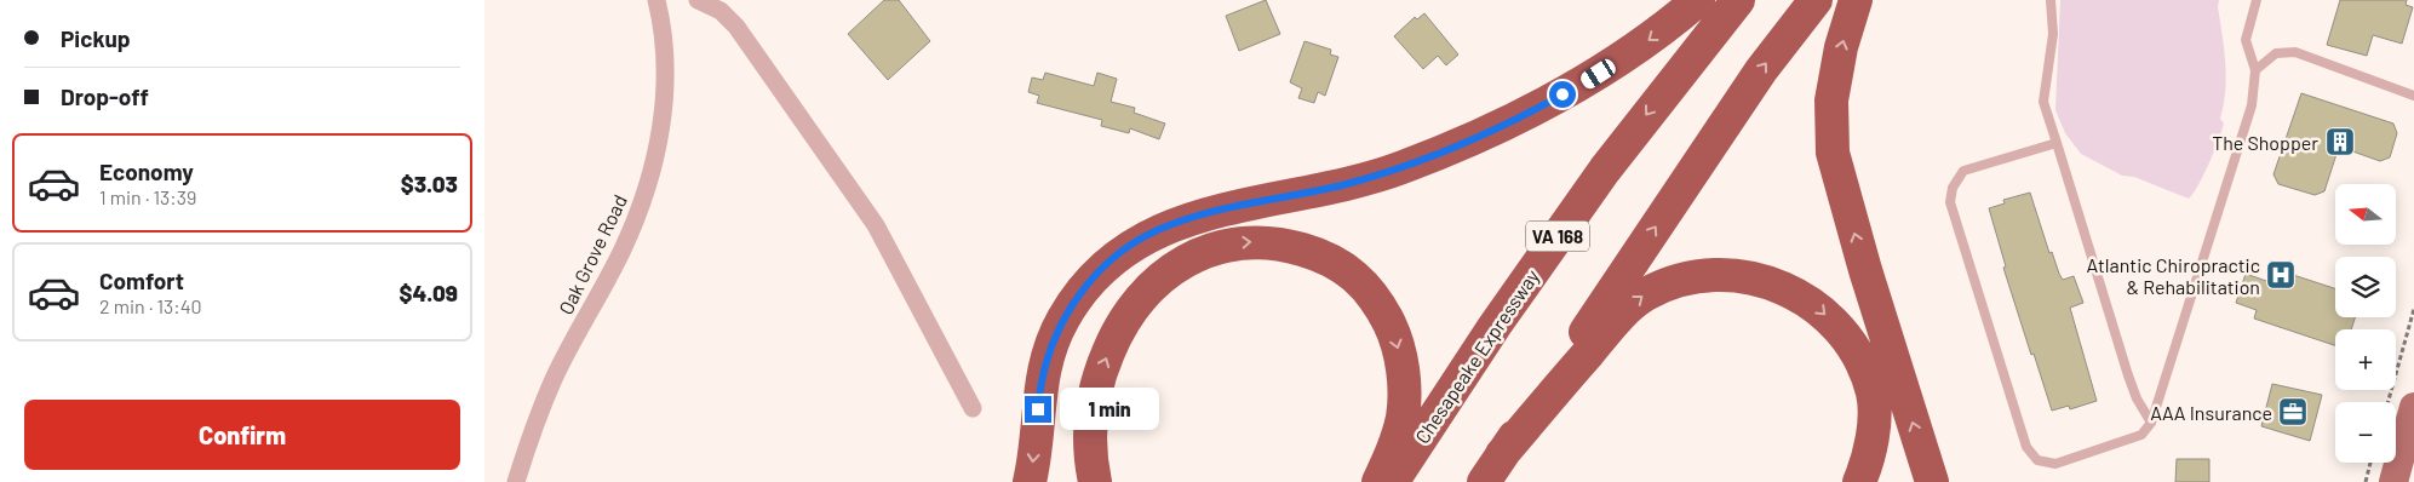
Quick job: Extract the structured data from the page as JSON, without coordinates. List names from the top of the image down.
{
  "streets": {
    "highway": ["VA 168", "Chesapeake Expressway"],
    "street": ["Oak Grove Road"]
  },
  "places": {
    "building": ["The Shopper"],
    "hospital": ["Atlantic Chiropractic & Rehabilitation"],
    "office": ["AAA Insurance"]
  },
  "north": "left",
  "page": {
    "banner": ["Pickup", "Drop-off"],
    "list": [
      {
        "name": "Economy",
        "note": "1 min · 13:39",
        "value": "$3.03"
      },
      {
        "name": "Comfort",
        "note": "2 min · 13:40",
        "value": "$4.09"
      }
    ],
    "map_buttons": ["+", "−"],
    "buttons": "Confirm",
    "bubble": "1 min"
  }
}
